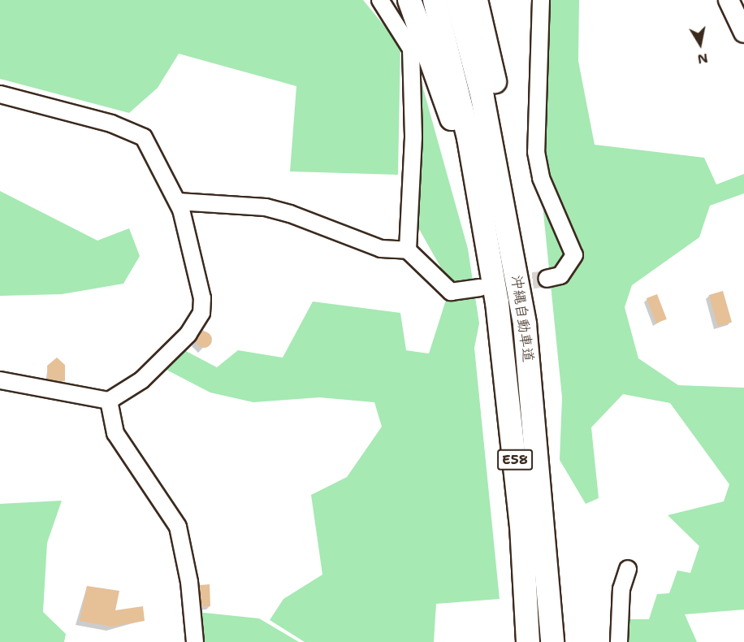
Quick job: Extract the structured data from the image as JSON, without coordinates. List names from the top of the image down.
{
  "streets": {
    "highway": ["沖縄自動車道", "E58"]
  },
  "north": "bottom"
}
